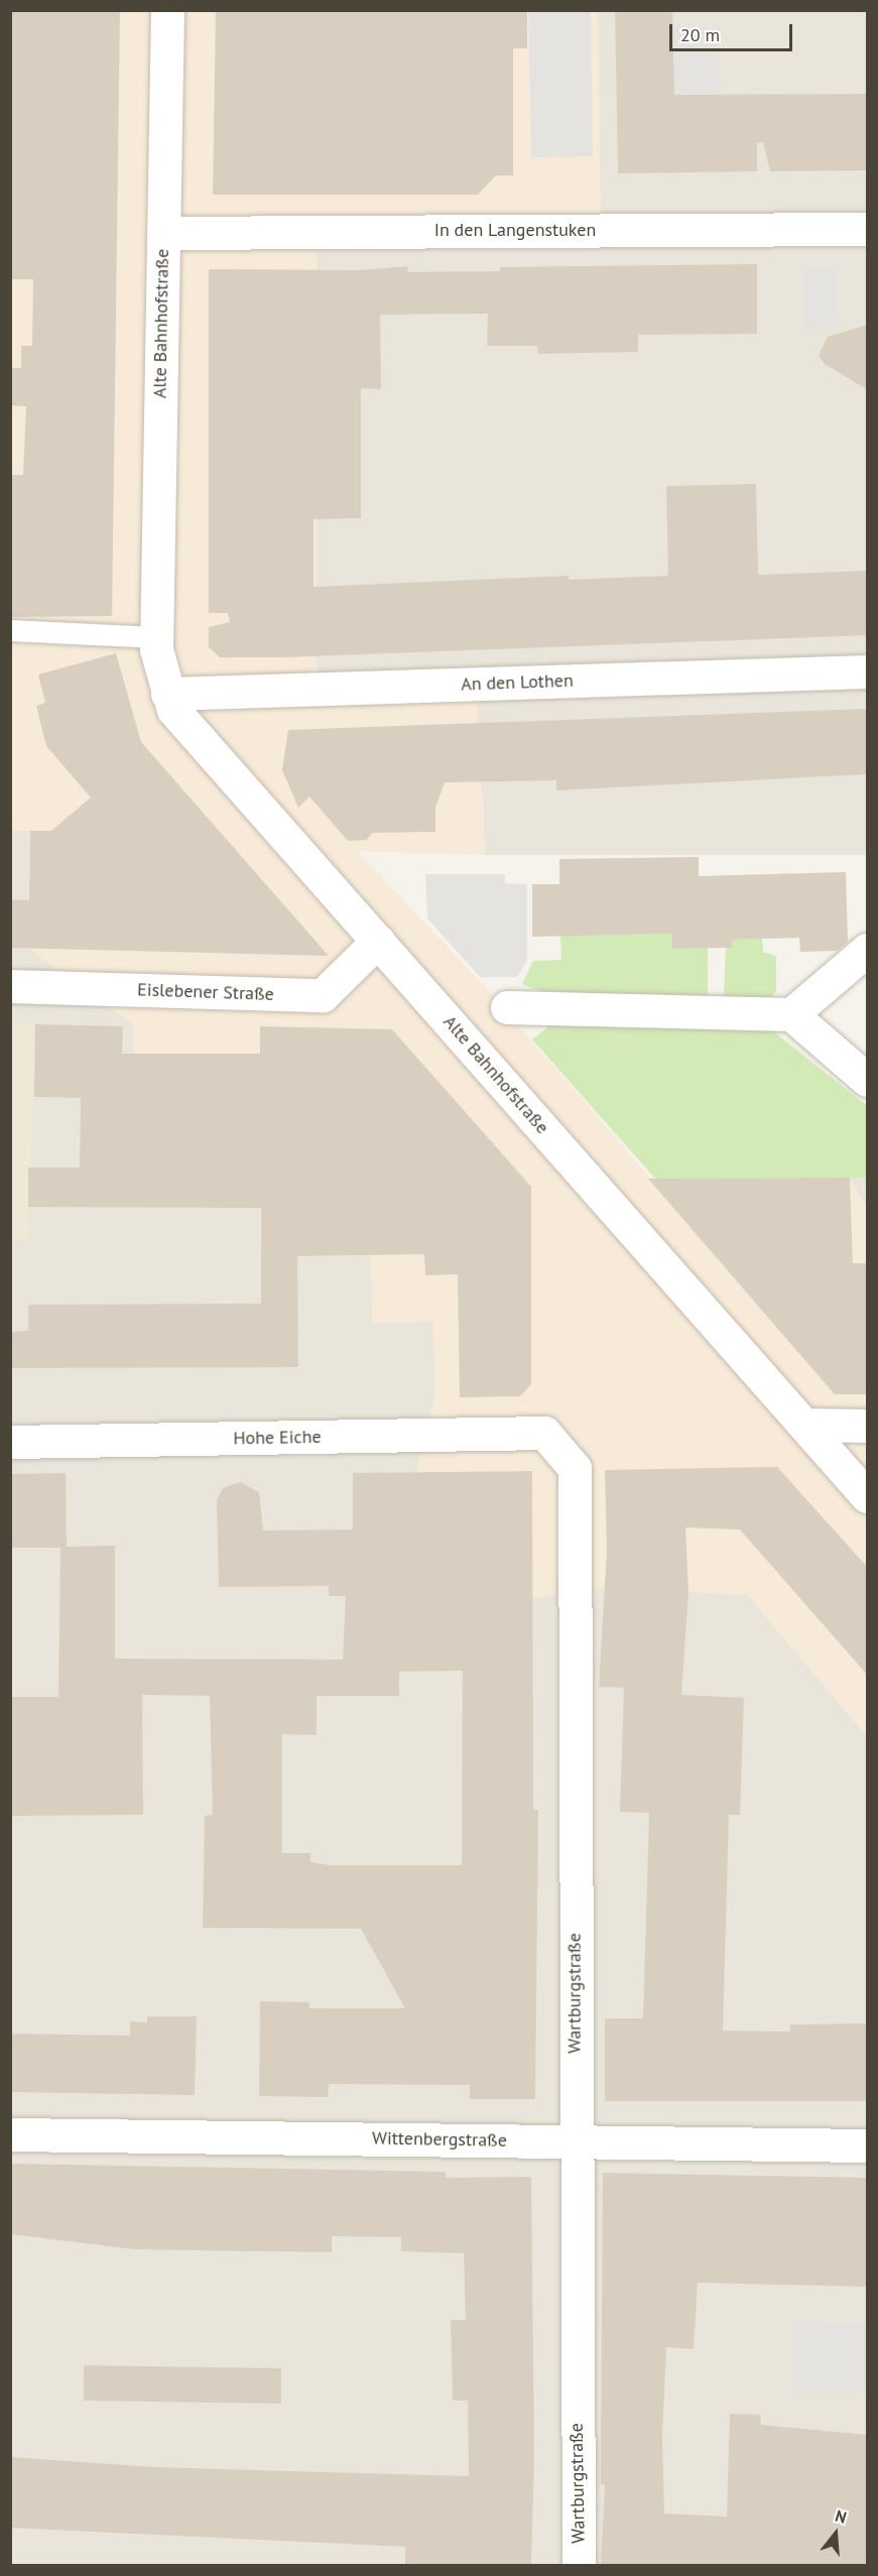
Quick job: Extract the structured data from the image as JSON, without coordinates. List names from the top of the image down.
{
  "streets": {
    "street": [
      "In den Langenstuken",
      "Alte Bahnhofstraße",
      "An den Lothen",
      "Eislebener Straße",
      "Hohe Eiche",
      "Wartburgstraße",
      "Wittenbergstraße"
    ]
  },
  "crossings": [
    ["In den Langenstuken", "Alte Bahnhofstraße"],
    ["Alte Bahnhofstraße", "An den Lothen"],
    ["Alte Bahnhofstraße", "Eislebener Straße"],
    ["Hohe Eiche", "Wartburgstraße"],
    ["Wartburgstraße", "Wittenbergstraße"]
  ],
  "scale_bar": "20 m",
  "north": "top"
}
